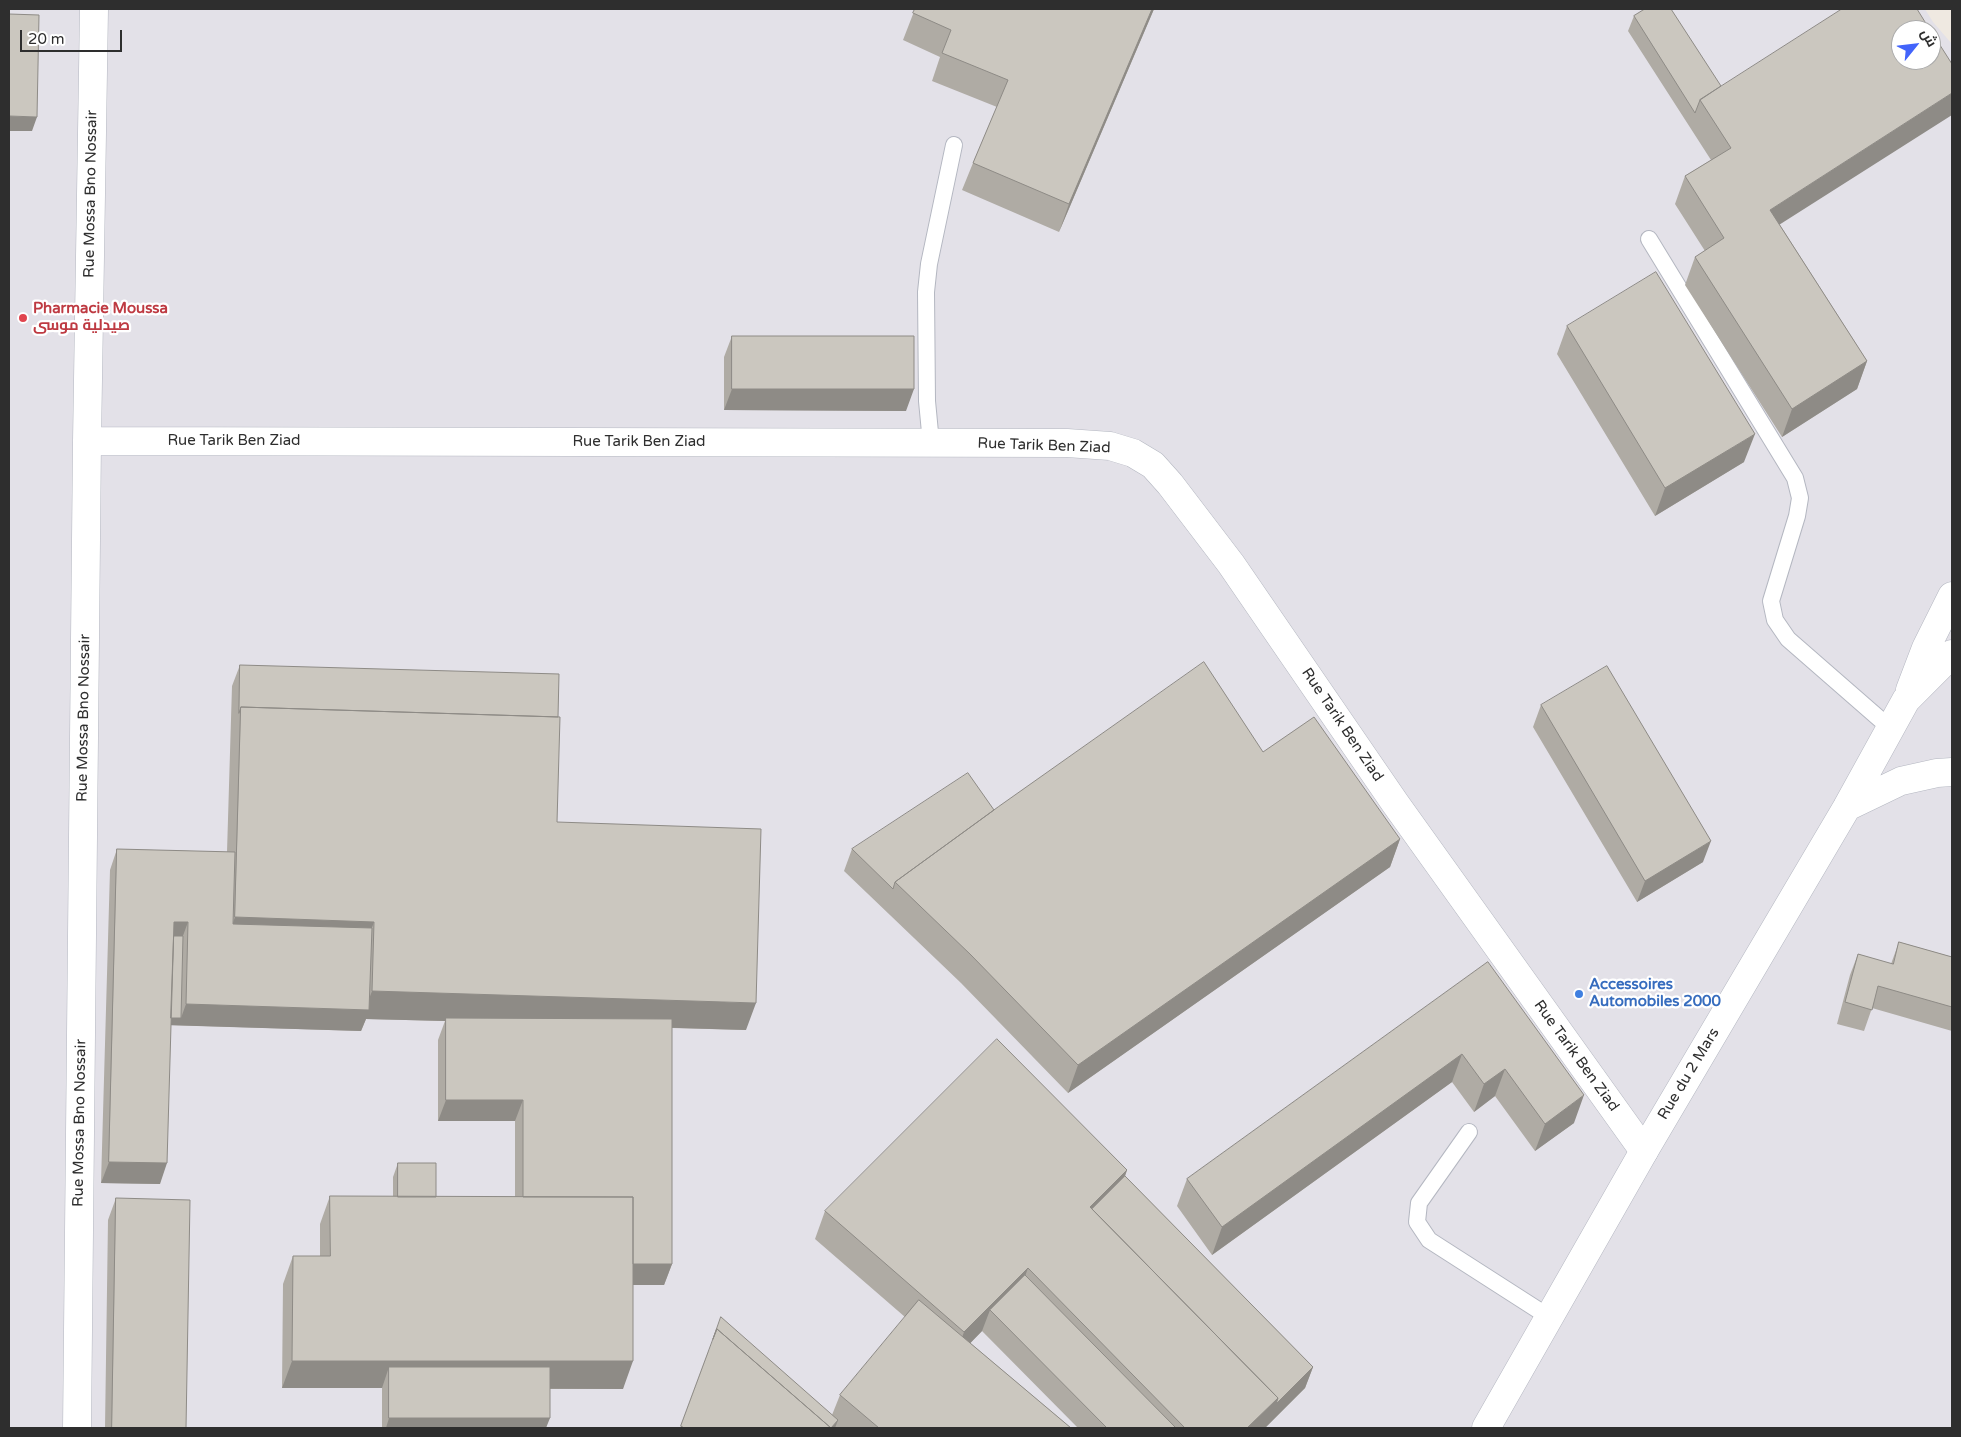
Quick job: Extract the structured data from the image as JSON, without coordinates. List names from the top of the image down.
{
  "streets": {
    "street": ["Rue Mossa Bno Nossair", "Rue Tarik Ben Ziad", "Rue du 2 Mars"]
  },
  "crossings": [
    ["Rue Mossa Bno Nossair", "Rue Tarik Ben Ziad"],
    ["Rue Tarik Ben Ziad", "Rue du 2 Mars"]
  ],
  "places": ["Pharmacie Moussa صيدلية موسى", "Accessoires Automobiles 2000"],
  "scale_bar": "20 m",
  "north": "top right"
}
